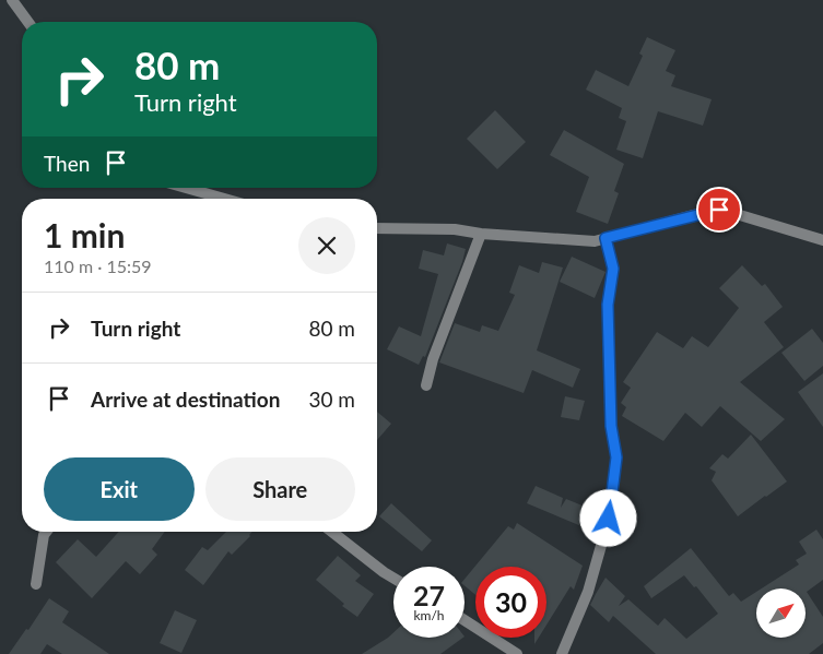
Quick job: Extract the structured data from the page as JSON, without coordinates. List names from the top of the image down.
{
  "north": "top right",
  "page": {
    "turn": ["80 m", "Turn right"],
    "then": "Then",
    "heading": ["1 min", "110 m · 15:59"],
    "list": [
      {
        "name": "Turn right",
        "value": "80 m"
      },
      {
        "name": "Arrive at destination",
        "value": "30 m"
      }
    ],
    "buttons": ["Exit", "Share"],
    "speed": "27 km/h",
    "limit": "30"
  }
}
